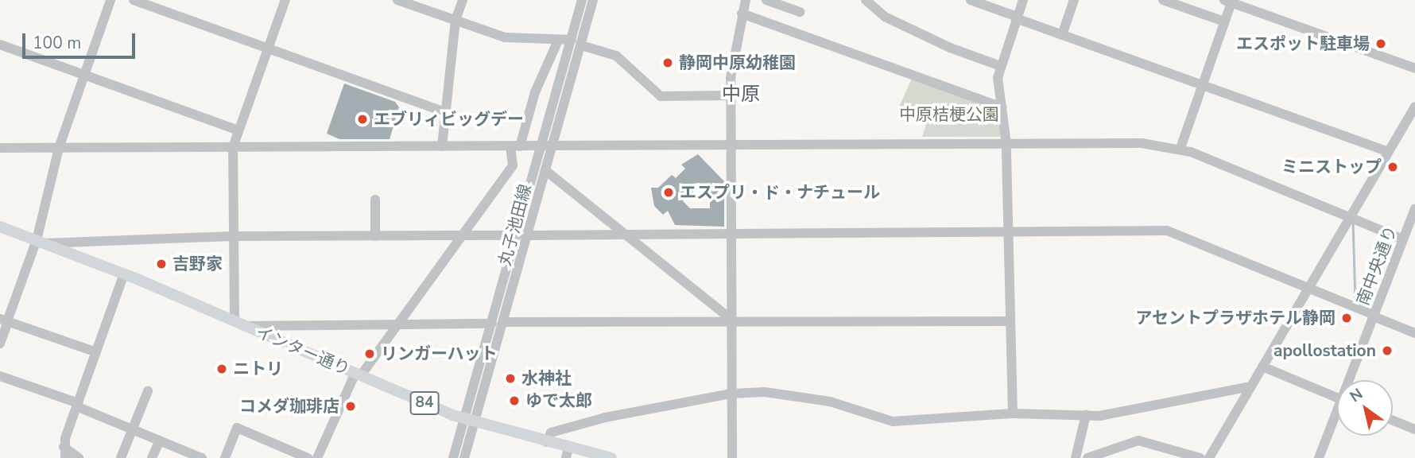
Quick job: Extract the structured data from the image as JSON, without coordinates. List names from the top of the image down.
{
  "streets": {
    "main road": ["インター通り", "84"],
    "street": ["丸子池田線", "南中央通り"]
  },
  "crossings": [
    ["丸子池田線", "インター通り"]
  ],
  "districts": ["中原"],
  "parks": ["中原桔梗公園"],
  "places": [
    "エスポット駐車場",
    "静岡中原幼稚園",
    "エブリィビッグデー",
    "ミニストップ",
    "エスプリ・ド・ナチュール",
    "吉野家",
    "アセントプラザホテル静岡",
    "apollostation",
    "リンガーハット",
    "ニトリ",
    "水神社",
    "ゆで太郎",
    "コメダ珈琲店"
  ],
  "scale_bar": "100 m",
  "north": "top left"
}
